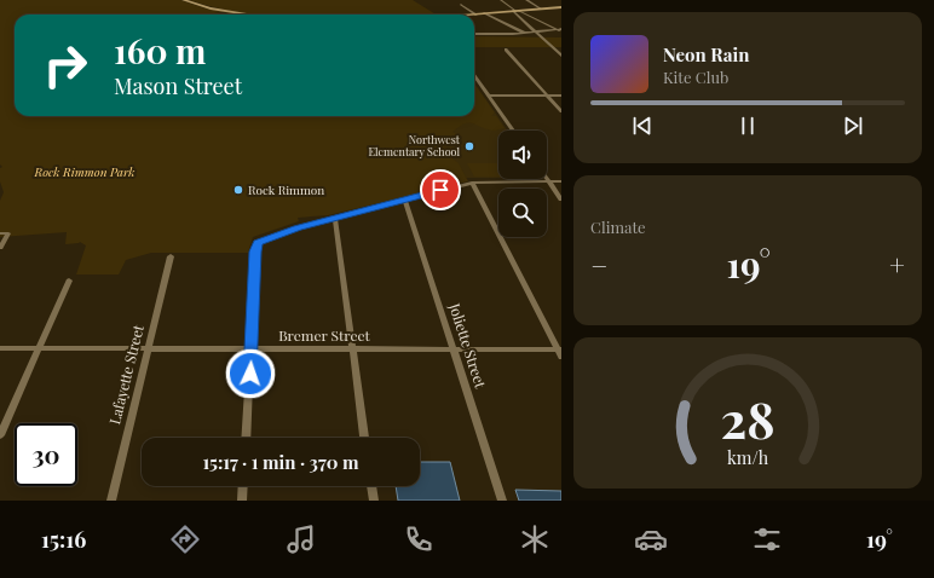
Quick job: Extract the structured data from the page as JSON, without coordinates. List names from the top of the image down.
{
  "streets": {
    "street": ["Bremer Street", "Joliette Street", "Lafayette Street"]
  },
  "crossings": [
    ["Bremer Street", "Joliette Street"],
    ["Bremer Street", "Lafayette Street"]
  ],
  "parks": ["Rock Rimmon Park"],
  "places": ["Northwest Elementary School", "Rock Rimmon"],
  "page": {
    "turn": ["160 m", "Mason Street"],
    "song": ["Neon Rain", "Kite Club"],
    "tile": "Climate",
    "heat": ["−", "19°", "+"],
    "limit": "30",
    "trip": "15:17 · 1 min · 370 m",
    "tabs": ["15:16", "19°"],
    "gauge": ["28", "km/h"]
  }
}
